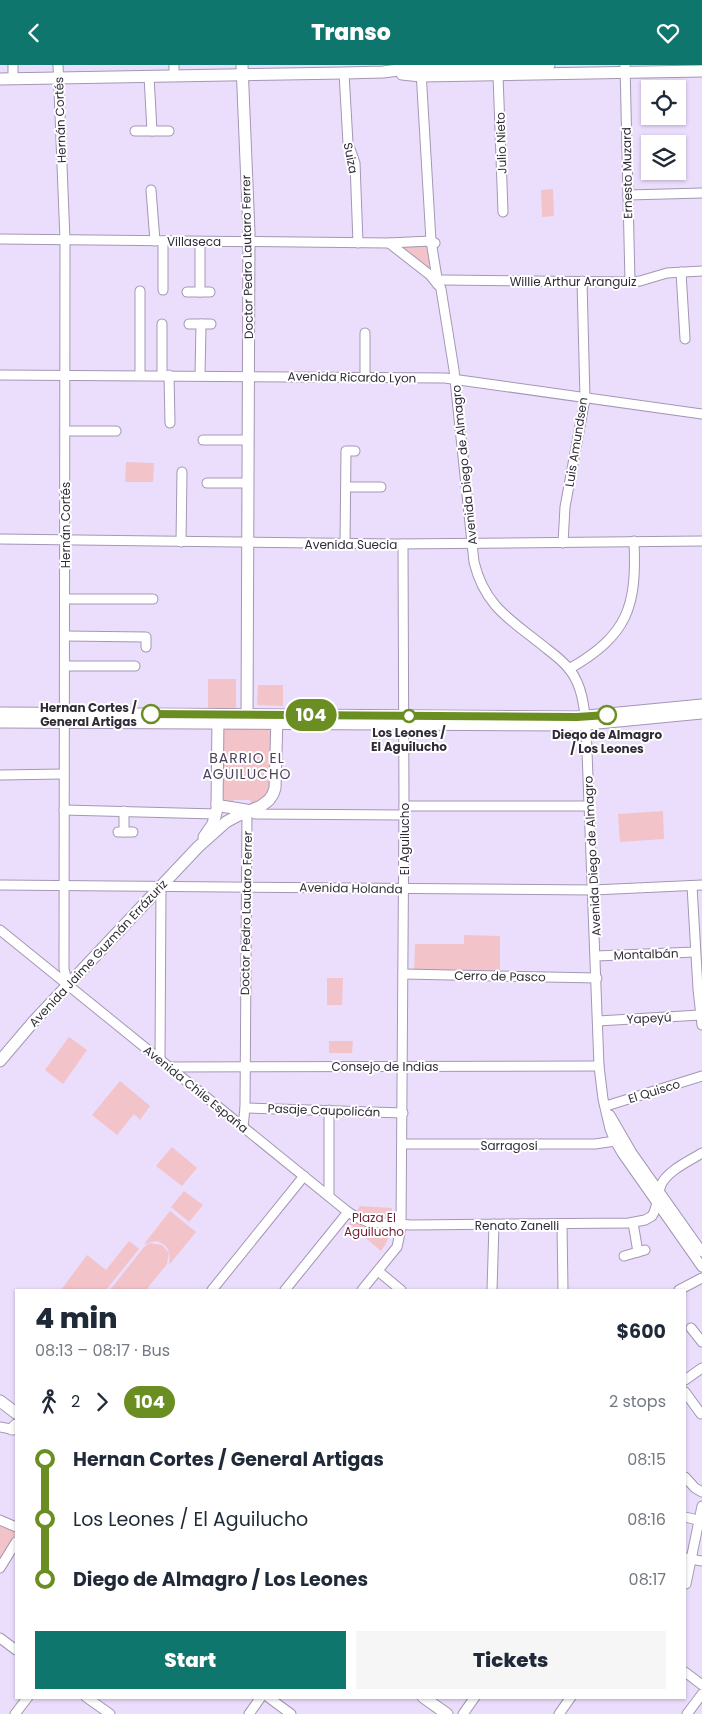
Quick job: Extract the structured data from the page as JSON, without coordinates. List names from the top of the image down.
{
  "streets": {
    "main road": ["Doctor Pedro Lautaro Ferrer", "Avenida Jaime Guzmán Errázuriz"],
    "street": [
      "Hernán Cortés",
      "Julio Nieto",
      "Suiza",
      "Ernesto Muzard",
      "Villaseca",
      "Willie Arthur Aranguiz",
      "Avenida Ricardo Lyon",
      "Luis Amundsen",
      "Avenida Diego de Almagro",
      "Avenida Suecia",
      "El Aguilucho",
      "Avenida Holanda",
      "Montalbán",
      "Cerro de Pasco",
      "Yapeyú",
      "Consejo de Indias",
      "Avenida Chile España",
      "El Quisco",
      "Pasaje Caupolicán",
      "Sarragosi",
      "Renato Zanelli"
    ]
  },
  "crossings": [
    ["Hernán Cortés", "Villaseca"],
    ["Hernán Cortés", "Avenida Ricardo Lyon"],
    ["Hernán Cortés", "Avenida Suecia"],
    ["Hernán Cortés", "Avenida Holanda"],
    ["Hernán Cortés", "Avenida Jaime Guzmán Errázuriz"],
    ["Hernán Cortés", "Avenida Chile España"],
    ["Suiza", "Villaseca"],
    ["Ernesto Muzard", "Willie Arthur Aranguiz"],
    ["Villaseca", "Doctor Pedro Lautaro Ferrer"],
    ["Villaseca", "Avenida Diego de Almagro"],
    ["Doctor Pedro Lautaro Ferrer", "Avenida Ricardo Lyon"],
    ["Doctor Pedro Lautaro Ferrer", "Avenida Suecia"],
    ["Doctor Pedro Lautaro Ferrer", "Avenida Holanda"],
    ["Doctor Pedro Lautaro Ferrer", "Avenida Jaime Guzmán Errázuriz"],
    ["Doctor Pedro Lautaro Ferrer", "Consejo de Indias"],
    ["Doctor Pedro Lautaro Ferrer", "Avenida Chile España"],
    ["Doctor Pedro Lautaro Ferrer", "Pasaje Caupolicán"],
    ["Willie Arthur Aranguiz", "Luis Amundsen"],
    ["Willie Arthur Aranguiz", "Avenida Diego de Almagro"],
    ["Avenida Ricardo Lyon", "Luis Amundsen"],
    ["Avenida Ricardo Lyon", "Avenida Diego de Almagro"],
    ["Luis Amundsen", "Avenida Suecia"],
    ["Avenida Diego de Almagro", "Avenida Suecia"],
    ["Avenida Diego de Almagro", "Avenida Holanda"],
    ["Avenida Diego de Almagro", "Montalbán"],
    ["Avenida Diego de Almagro", "Cerro de Pasco"],
    ["Avenida Diego de Almagro", "Yapeyú"],
    ["Avenida Diego de Almagro", "Consejo de Indias"],
    ["Avenida Diego de Almagro", "El Quisco"],
    ["Avenida Diego de Almagro", "Sarragosi"],
    ["Avenida Suecia", "El Aguilucho"],
    ["El Aguilucho", "Avenida Holanda"],
    ["El Aguilucho", "Cerro de Pasco"],
    ["El Aguilucho", "Consejo de Indias"],
    ["El Aguilucho", "Avenida Chile España"],
    ["El Aguilucho", "Pasaje Caupolicán"],
    ["El Aguilucho", "Sarragosi"],
    ["El Aguilucho", "Renato Zanelli"],
    ["Avenida Holanda", "Avenida Jaime Guzmán Errázuriz"],
    ["Avenida Jaime Guzmán Errázuriz", "Avenida Chile España"],
    ["Consejo de Indias", "Avenida Chile España"],
    ["Avenida Chile España", "Renato Zanelli"]
  ],
  "districts": ["BARRIO EL AGUILUCHO"],
  "parks": ["Plaza El Aguilucho"],
  "places": ["Hernan Cortes / General Artigas", "Diego de Almagro / Los Leones", "Los Leones / El Aguilucho"],
  "lines": ["bus line 104"],
  "page": {
    "header": "Transo",
    "on_map": "104",
    "heading": ["4 min", "08:13 – 08:17 · Bus", "$600"],
    "legs": ["2", "104", "2 stops"],
    "list": [
      {
        "name": "Hernan Cortes / General Artigas",
        "value": "08:15"
      },
      {
        "name": "Los Leones / El Aguilucho",
        "value": "08:16"
      },
      {
        "name": "Diego de Almagro / Los Leones",
        "value": "08:17"
      }
    ],
    "buttons": ["Start", "Tickets"]
  }
}
